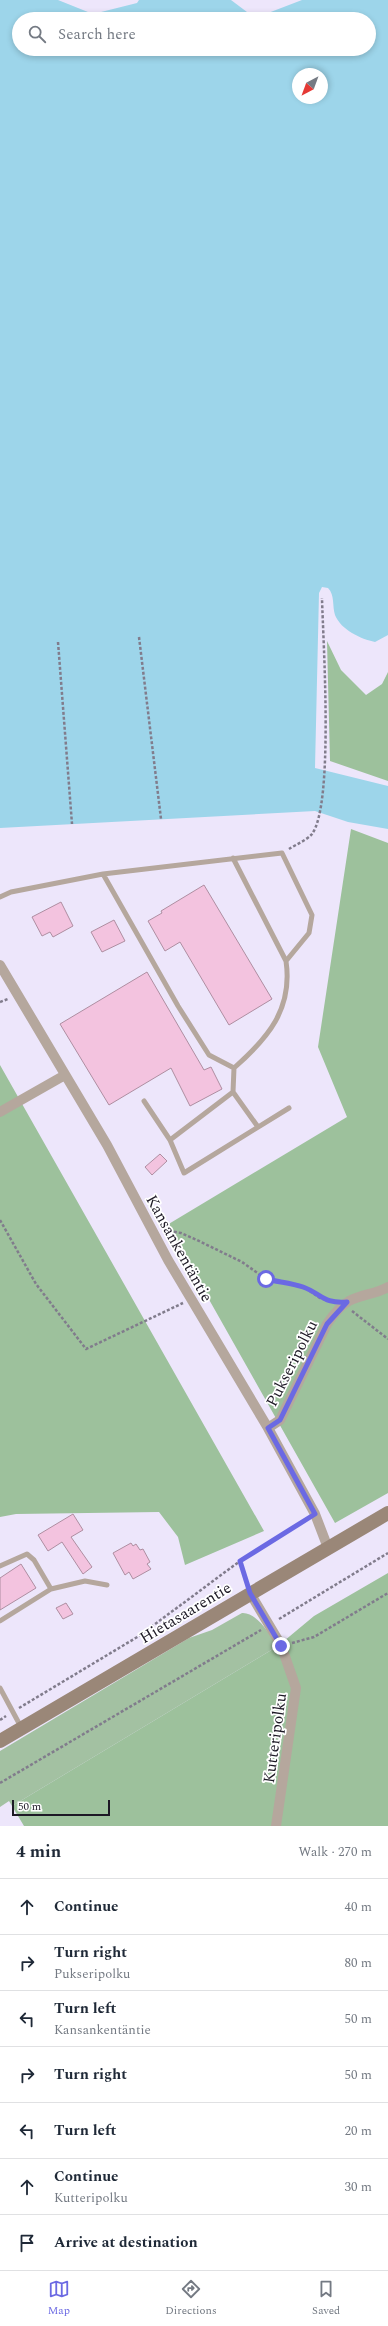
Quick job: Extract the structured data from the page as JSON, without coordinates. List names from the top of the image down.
{
  "streets": {
    "street": [
      "Kansankentäntie",
      "Pukseripolku",
      "Hietasaarentie",
      "Kutteripolku"
    ]
  },
  "crossings": [
    ["Kansankentäntie", "Pukseripolku"],
    ["Kansankentäntie", "Hietasaarentie"],
    ["Hietasaarentie", "Kutteripolku"]
  ],
  "scale_bar": "50 m",
  "north": "bottom left",
  "page": {
    "search": "Search here",
    "scale": "50 m",
    "heading": ["4 min", "Walk · 270 m"],
    "list": [
      ["Continue", "40 m"],
      ["Turn right", "Pukseripolku", "80 m"],
      ["Turn left", "Kansankentäntie", "50 m"],
      ["Turn right", "50 m"],
      ["Turn left", "20 m"],
      ["Continue", "Kutteripolku", "30 m"],
      "Arrive at destination"
    ],
    "nav": ["Map", "Directions", "Saved"]
  }
}
